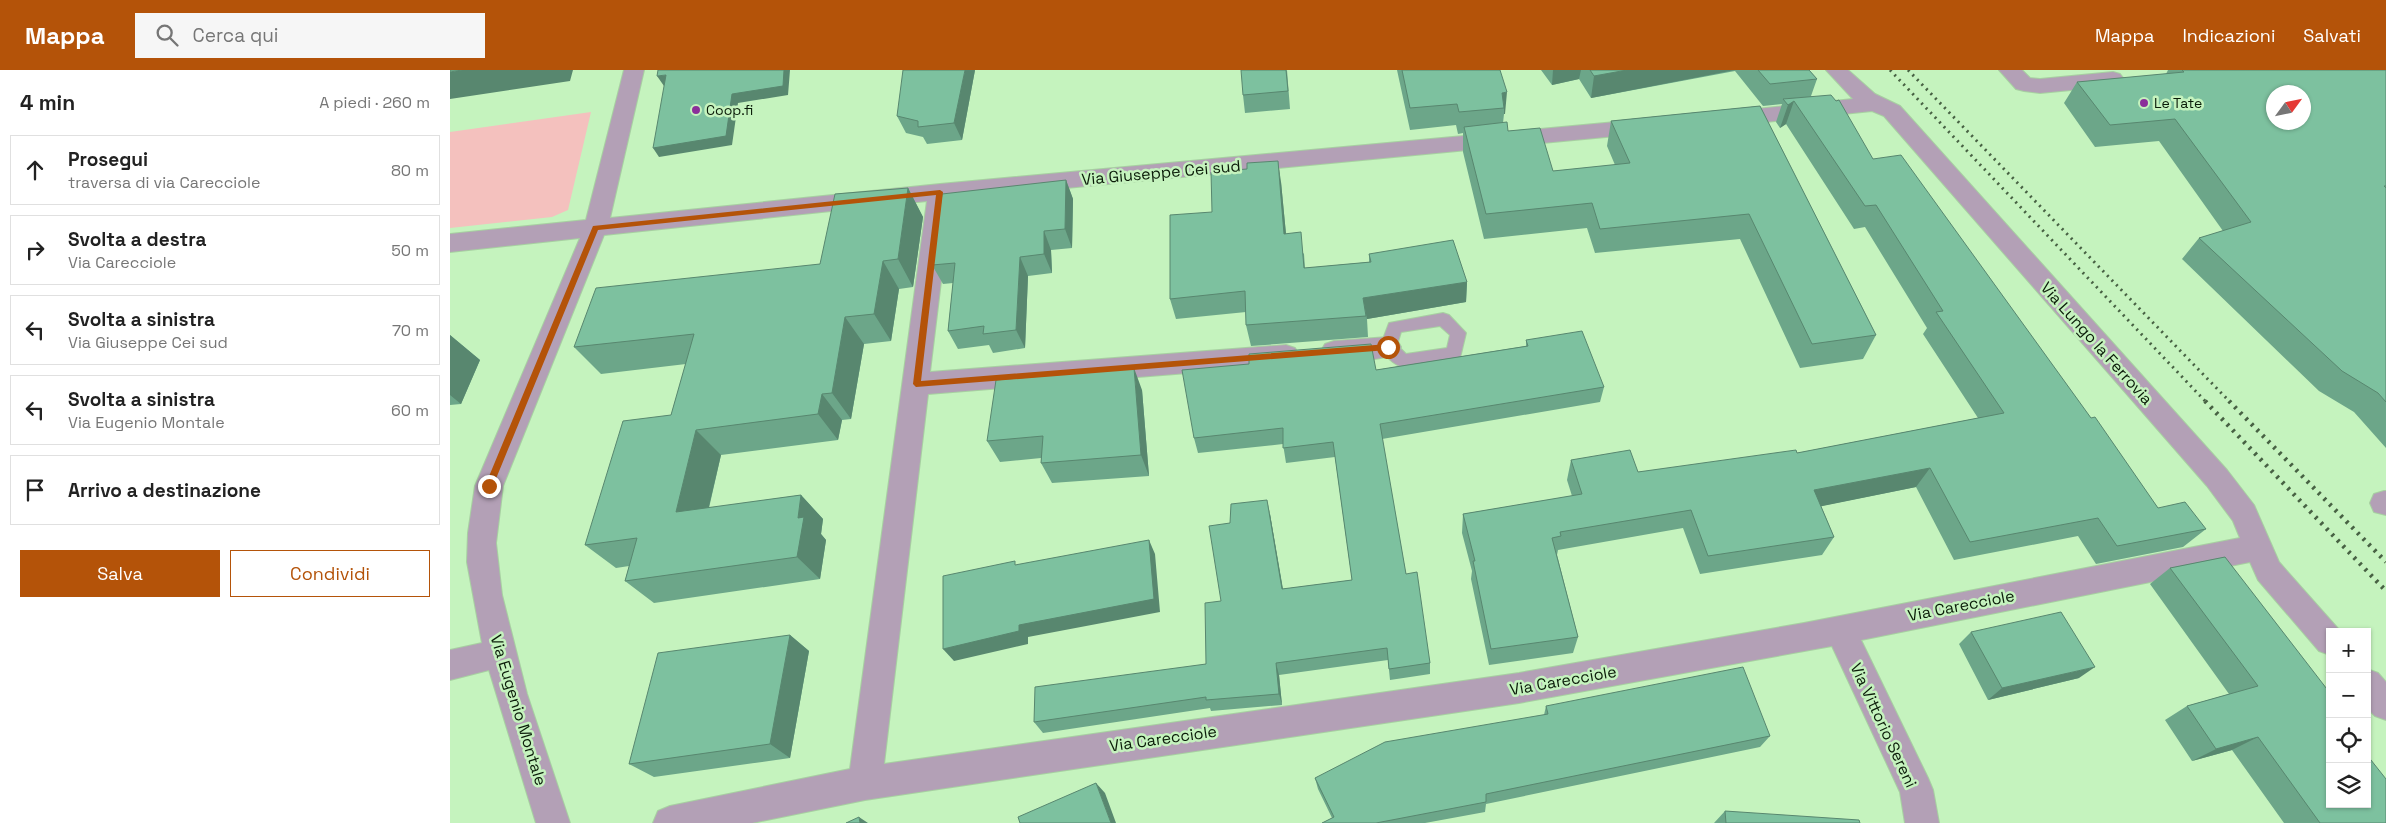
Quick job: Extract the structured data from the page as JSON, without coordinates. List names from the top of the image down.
{
  "streets": {
    "street": [
      "Via Giuseppe Cei sud",
      "Via Lungo la Ferrovia",
      "Via Carecciole",
      "Via Eugenio Montale",
      "Via Vittorio Sereni"
    ]
  },
  "crossings": [
    ["Via Giuseppe Cei sud", "Via Eugenio Montale"],
    ["Via Lungo la Ferrovia", "Via Carecciole"],
    ["Via Carecciole", "Via Vittorio Sereni"]
  ],
  "places": ["Le Tate", "Coop.fi"],
  "north": "top right",
  "page": {
    "header": "Mappa",
    "search": "Cerca qui",
    "nav": ["Mappa", "Indicazioni", "Salvati"],
    "heading": ["4 min", "A piedi · 260 m"],
    "list": [
      ["Prosegui", "traversa di via Carecciole", "80 m"],
      ["Svolta a destra", "Via Carecciole", "50 m"],
      ["Svolta a sinistra", "Via Giuseppe Cei sud", "70 m"],
      ["Svolta a sinistra", "Via Eugenio Montale", "60 m"],
      "Arrivo a destinazione"
    ],
    "buttons": ["Salva", "Condividi"],
    "map_buttons": ["+", "−"]
  }
}
